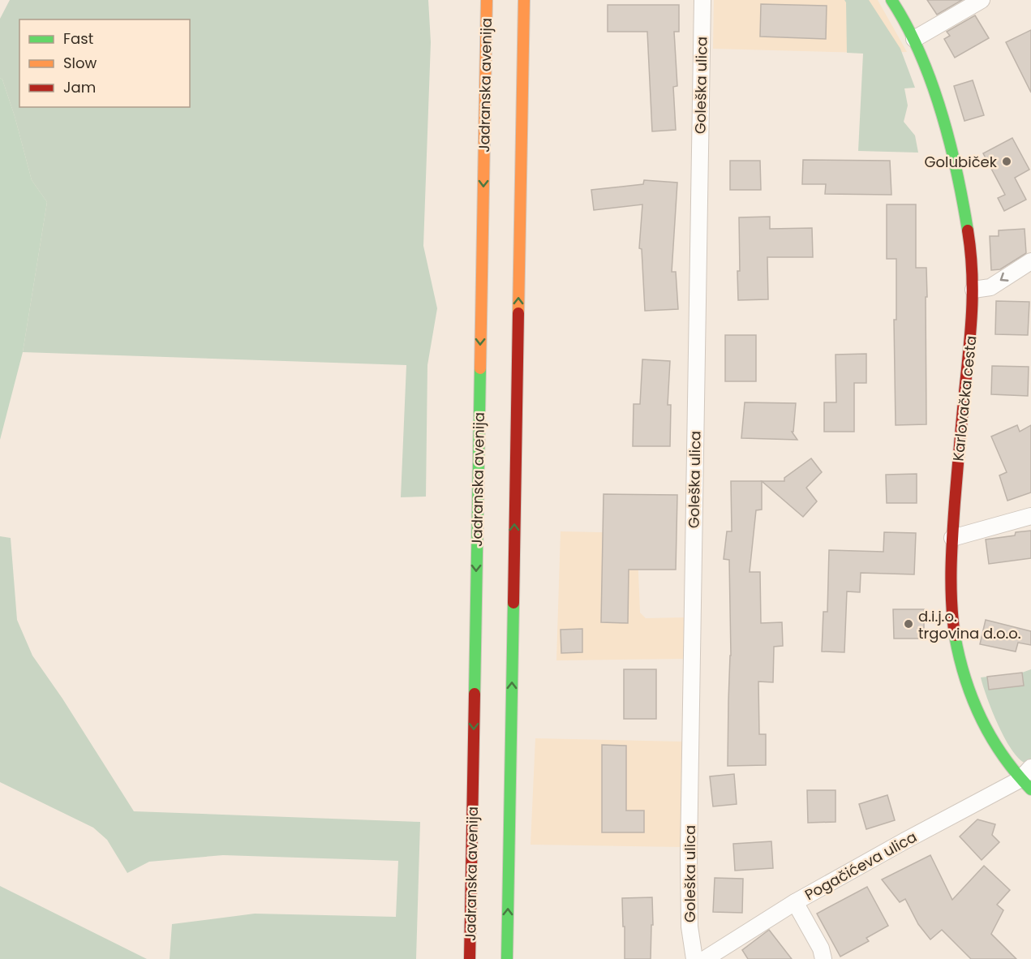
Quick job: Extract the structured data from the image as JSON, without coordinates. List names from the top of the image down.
{
  "streets": {
    "main road": ["Jadranska avenija", "Karlovačka cesta"],
    "street": ["Goleška ulica", "Pogačićeva ulica"]
  },
  "crossings": [
    ["Karlovačka cesta", "Pogačićeva ulica"]
  ],
  "places": ["Golubiček", "d.i.j.o. trgovina d.o.o."],
  "legend": ["Fast", "Slow", "Jam"]
}
